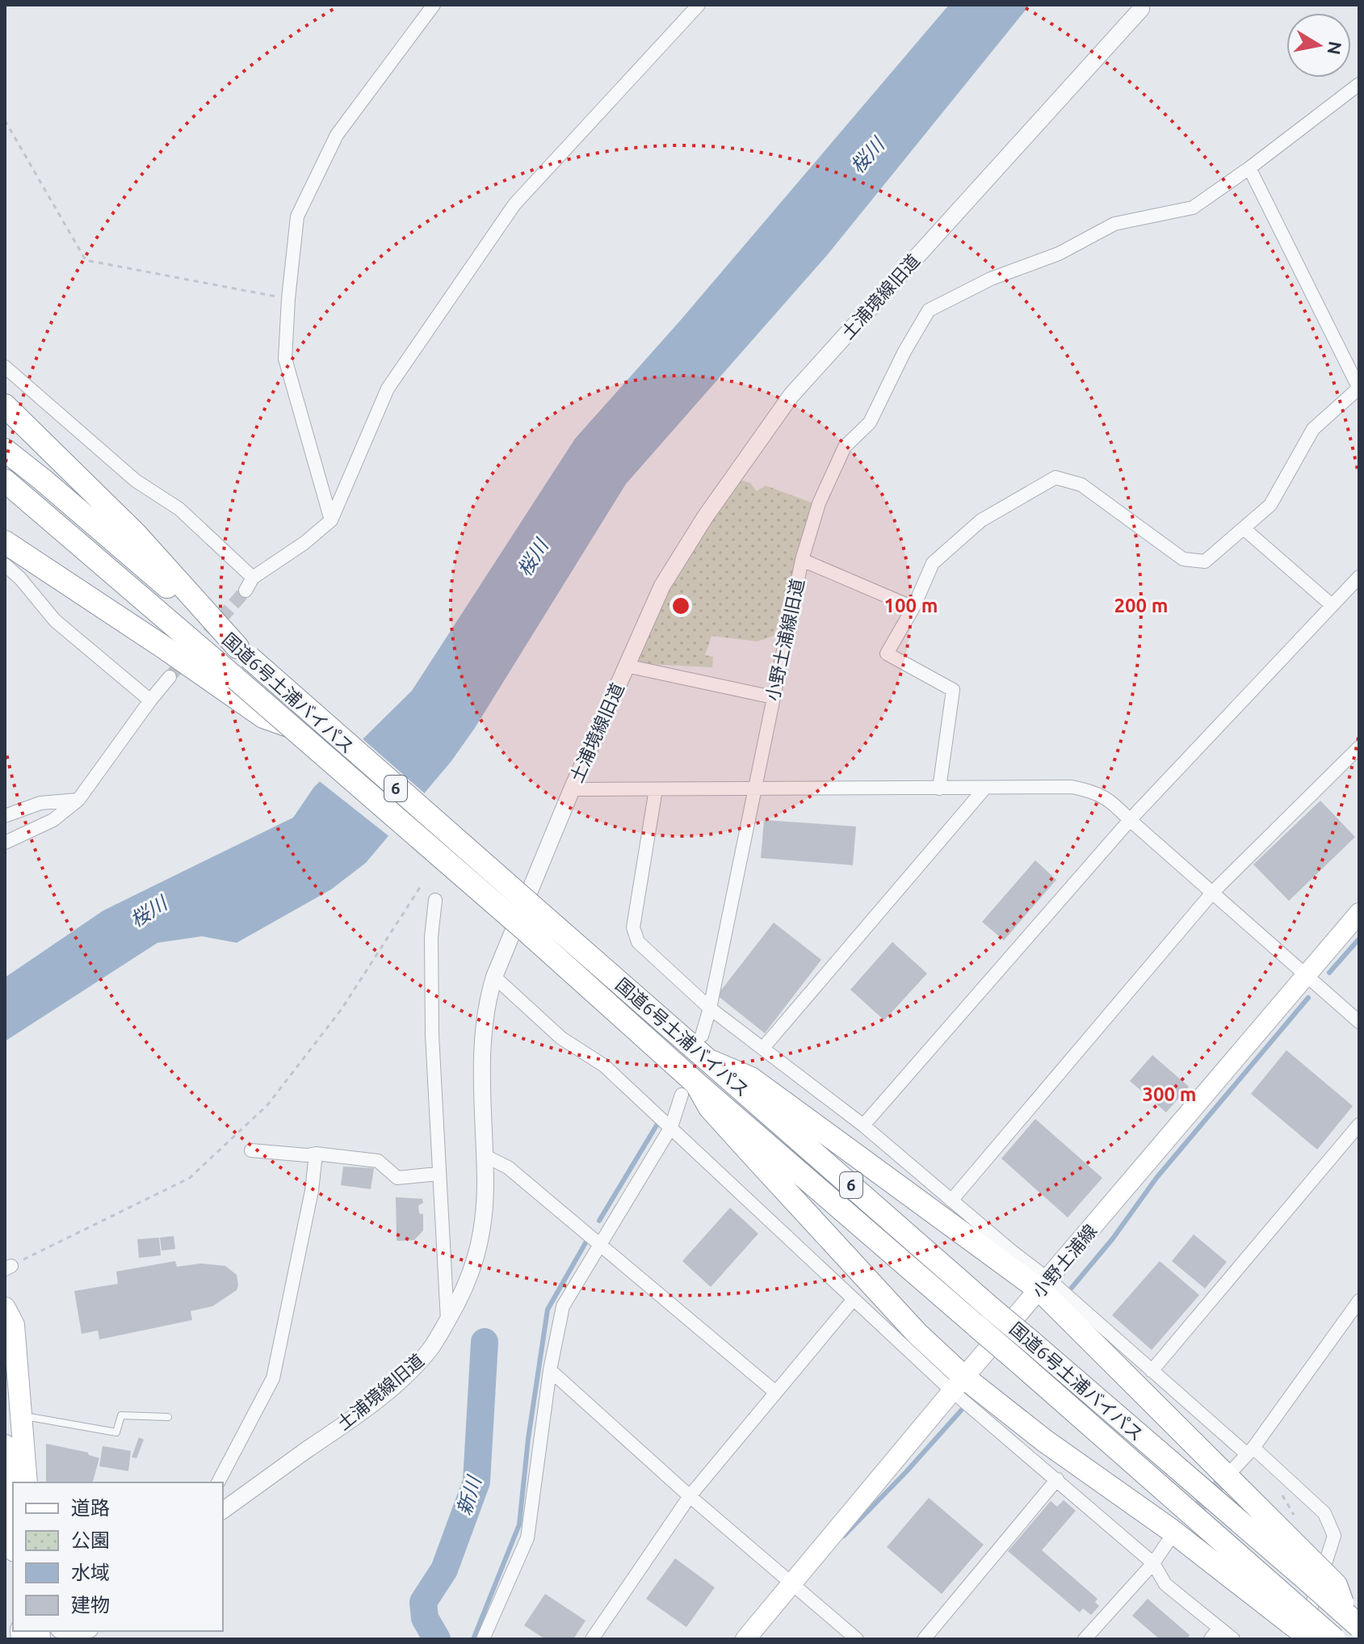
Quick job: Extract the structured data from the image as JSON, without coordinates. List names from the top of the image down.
{
  "streets": {
    "highway": ["国道6号土浦バイパス", "6"],
    "main road": ["小野土浦線"],
    "street": ["土浦境線旧道", "小野土浦線旧道"]
  },
  "water": ["桜川", "新川"],
  "legend": [
    "道路",
    "公園",
    "水域",
    "建物"
  ],
  "north": "right",
  "rings": ["100 m", "200 m", "300 m"]
}
